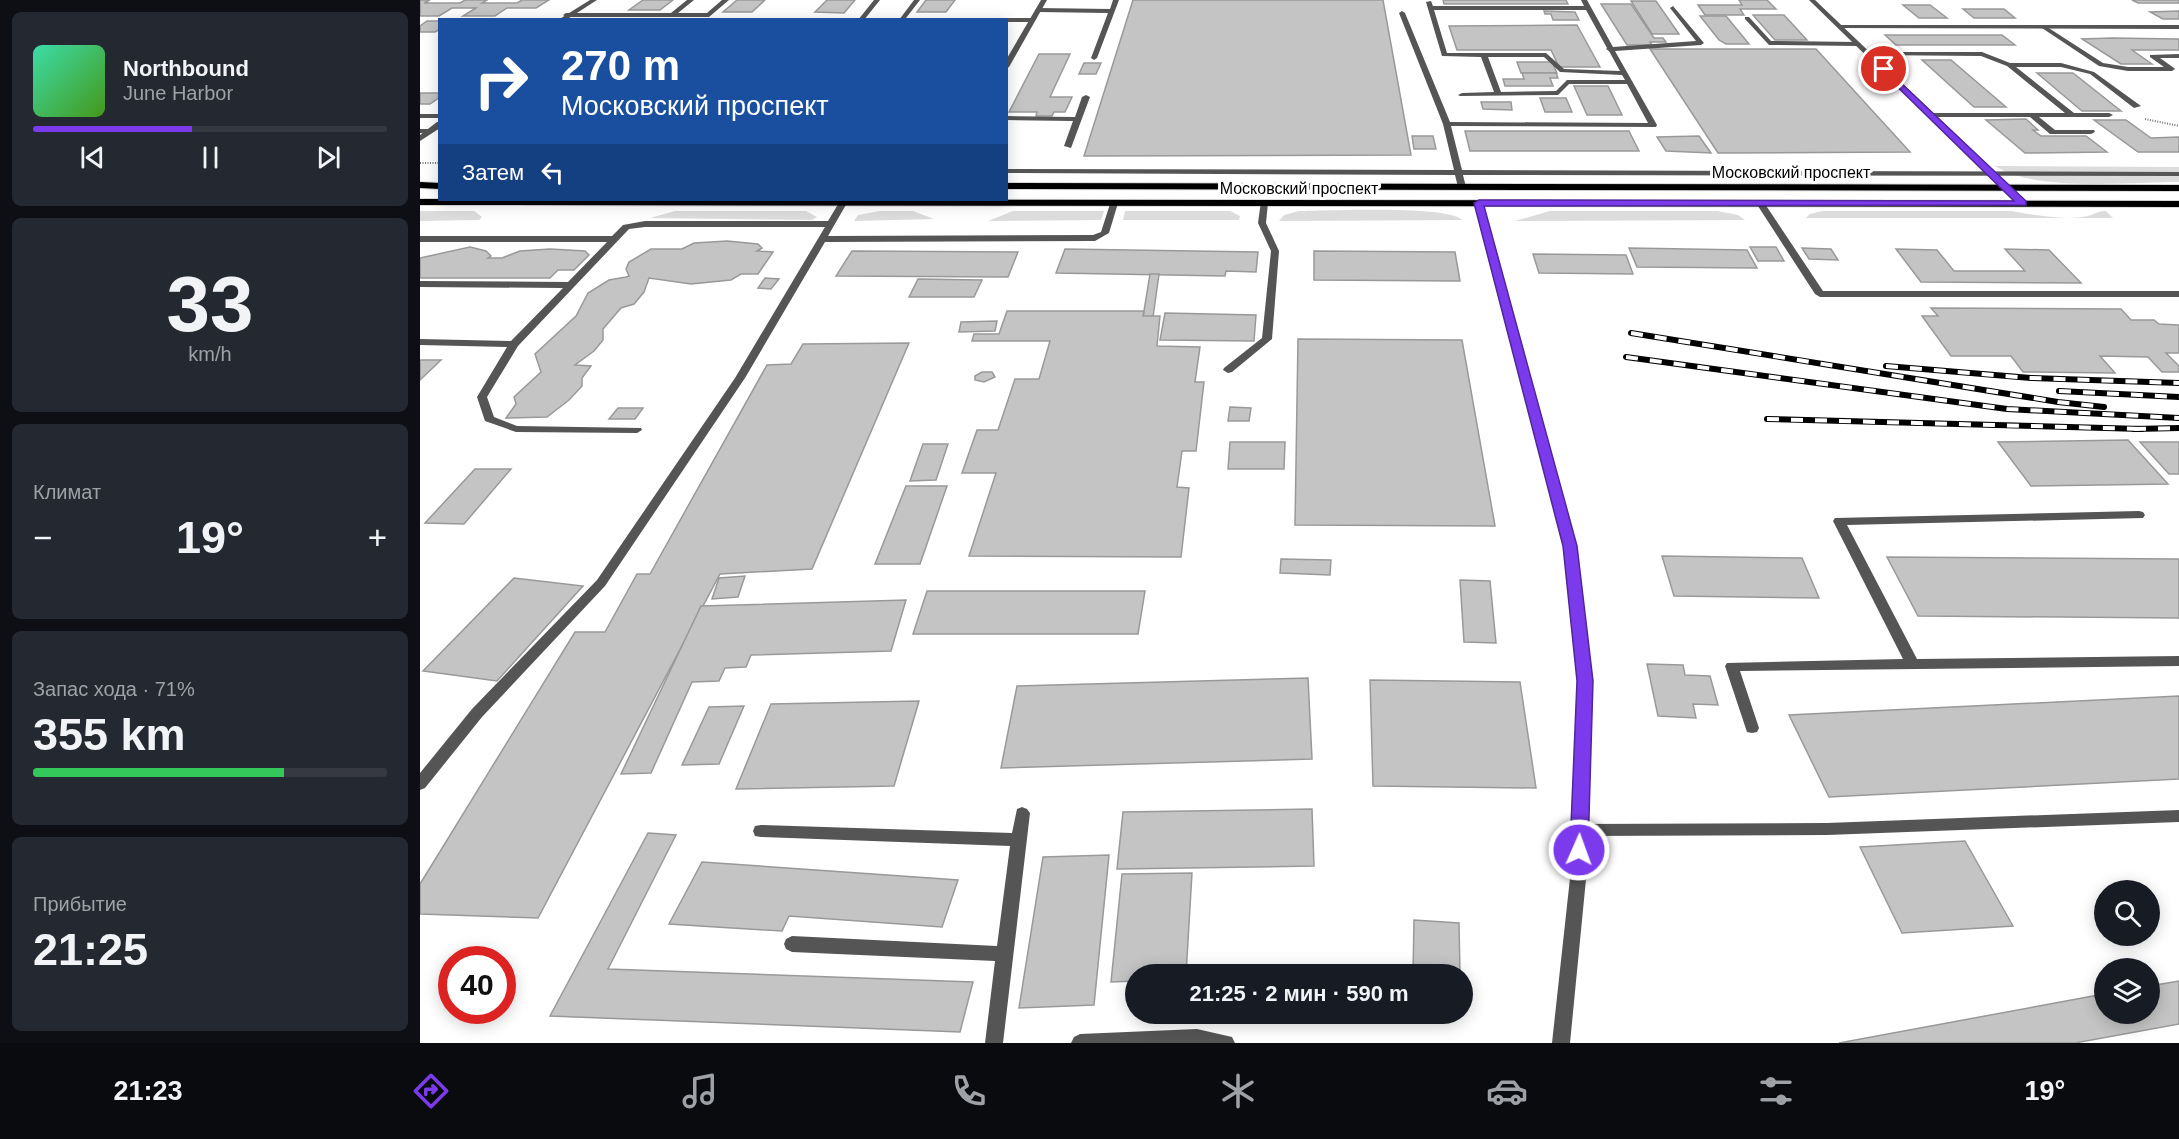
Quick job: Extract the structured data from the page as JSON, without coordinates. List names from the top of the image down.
{
  "streets": {
    "main road": ["Московский проспект"]
  },
  "page": {
    "turn": ["270 m", "Московский проспект"],
    "song": ["Northbound", "June Harbor"],
    "then": "Затем",
    "tile": [
      ["33", "km/h"],
      "Климат",
      ["Запас хода · 71%", "355 km"],
      ["Прибытие", "21:25"]
    ],
    "heat": ["−", "19°", "+"],
    "limit": "40",
    "trip": "21:25 · 2 мин · 590 m",
    "tabs": ["21:23", "19°"]
  }
}
